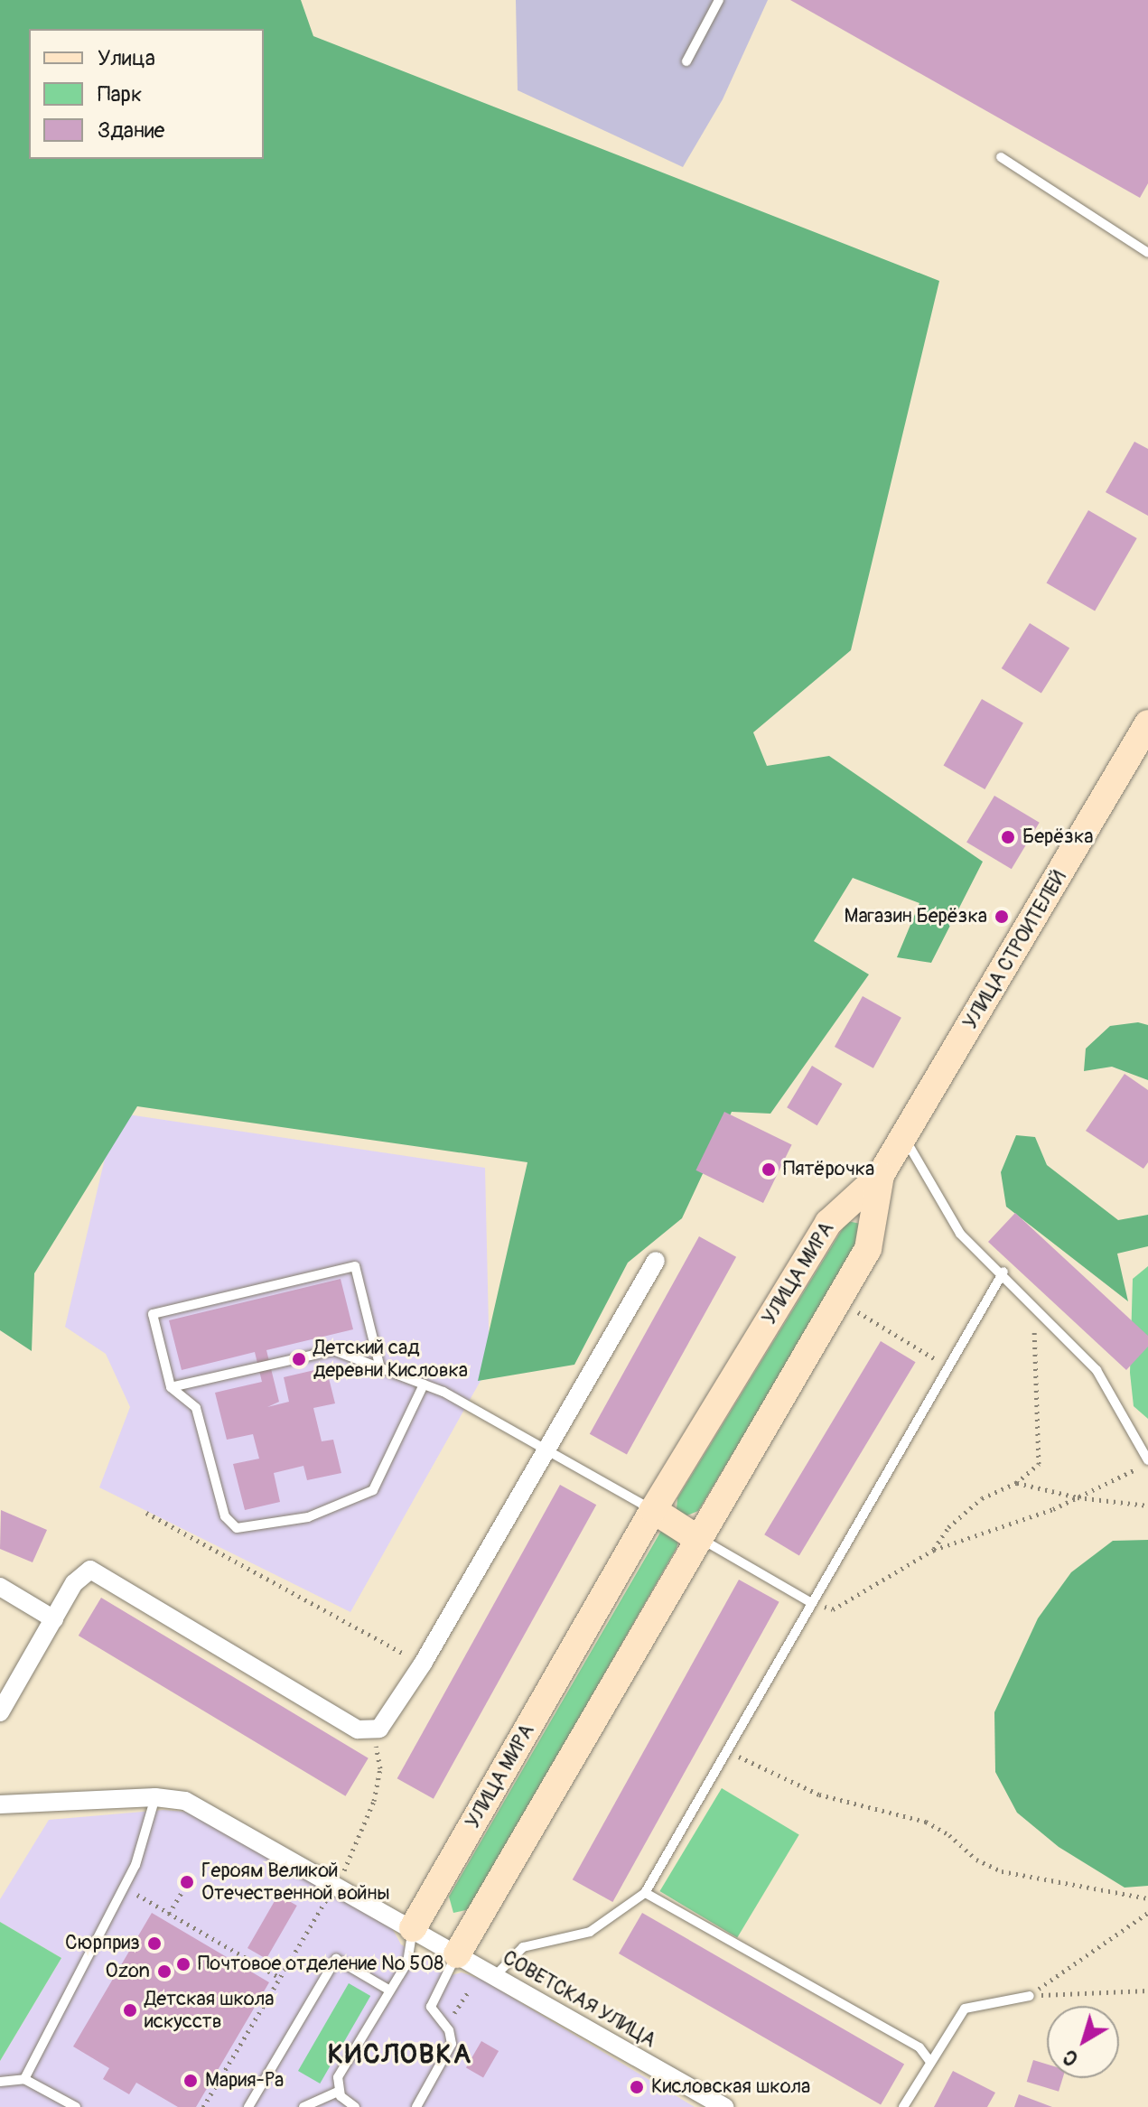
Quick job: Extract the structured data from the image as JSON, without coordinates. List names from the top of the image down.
{
  "streets": {
    "street": ["УЛИЦА СТРОИТЕЛЕЙ", "УЛИЦА МИРА", "СОВЕТСКАЯ УЛИЦА"]
  },
  "crossings": [
    ["УЛИЦА СТРОИТЕЛЕЙ", "УЛИЦА МИРА"],
    ["УЛИЦА МИРА", "СОВЕТСКАЯ УЛИЦА"]
  ],
  "districts": ["КИСЛОВКА"],
  "places": [
    "Берёзка",
    "Магазин Берёзка",
    "Пятёрочка",
    "Детский сад деревни Кисловка",
    "Героям Великой Отечественной войны",
    "Сюрприз",
    "Почтовое отделение № 508",
    "Ozon",
    "Детская школа искусств",
    "Мария-Ра",
    "Кисловская школа"
  ],
  "legend": ["Улица", "Парк", "Здание"],
  "north": "bottom left"
}
